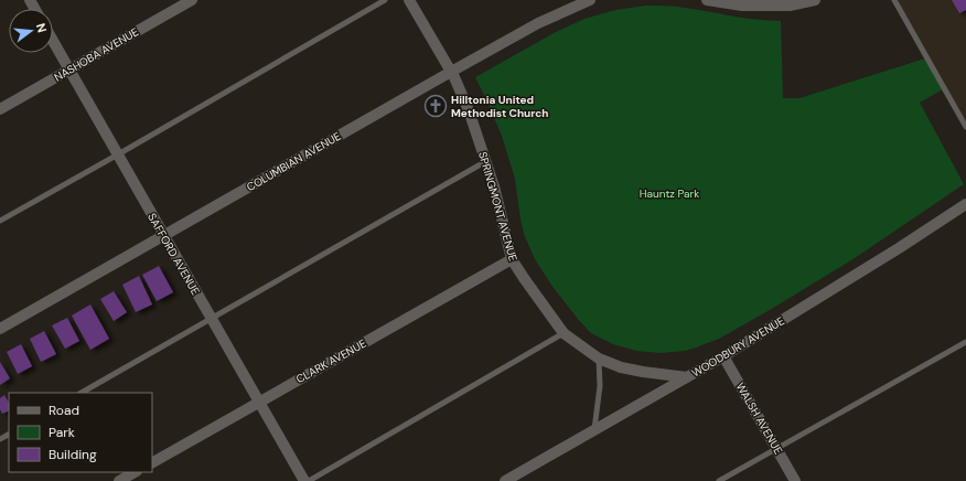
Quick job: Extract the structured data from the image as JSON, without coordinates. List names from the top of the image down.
{
  "streets": {
    "street": [
      "NASHOBA AVENUE",
      "COLUMBIAN AVENUE",
      "SPRINGMONT AVENUE",
      "SAFFORD AVENUE",
      "WOODBURY AVENUE",
      "CLARK AVENUE",
      "WALSH AVENUE"
    ]
  },
  "crossings": [
    ["NASHOBA AVENUE", "SAFFORD AVENUE"],
    ["COLUMBIAN AVENUE", "SPRINGMONT AVENUE"],
    ["COLUMBIAN AVENUE", "SAFFORD AVENUE"],
    ["SPRINGMONT AVENUE", "WOODBURY AVENUE"],
    ["SPRINGMONT AVENUE", "CLARK AVENUE"],
    ["SAFFORD AVENUE", "CLARK AVENUE"],
    ["WOODBURY AVENUE", "WALSH AVENUE"]
  ],
  "parks": ["Hauntz Park"],
  "places": {
    "church": ["Hilltonia United Methodist Church"]
  },
  "legend": ["Road", "Park", "Building"],
  "north": "right"
}
